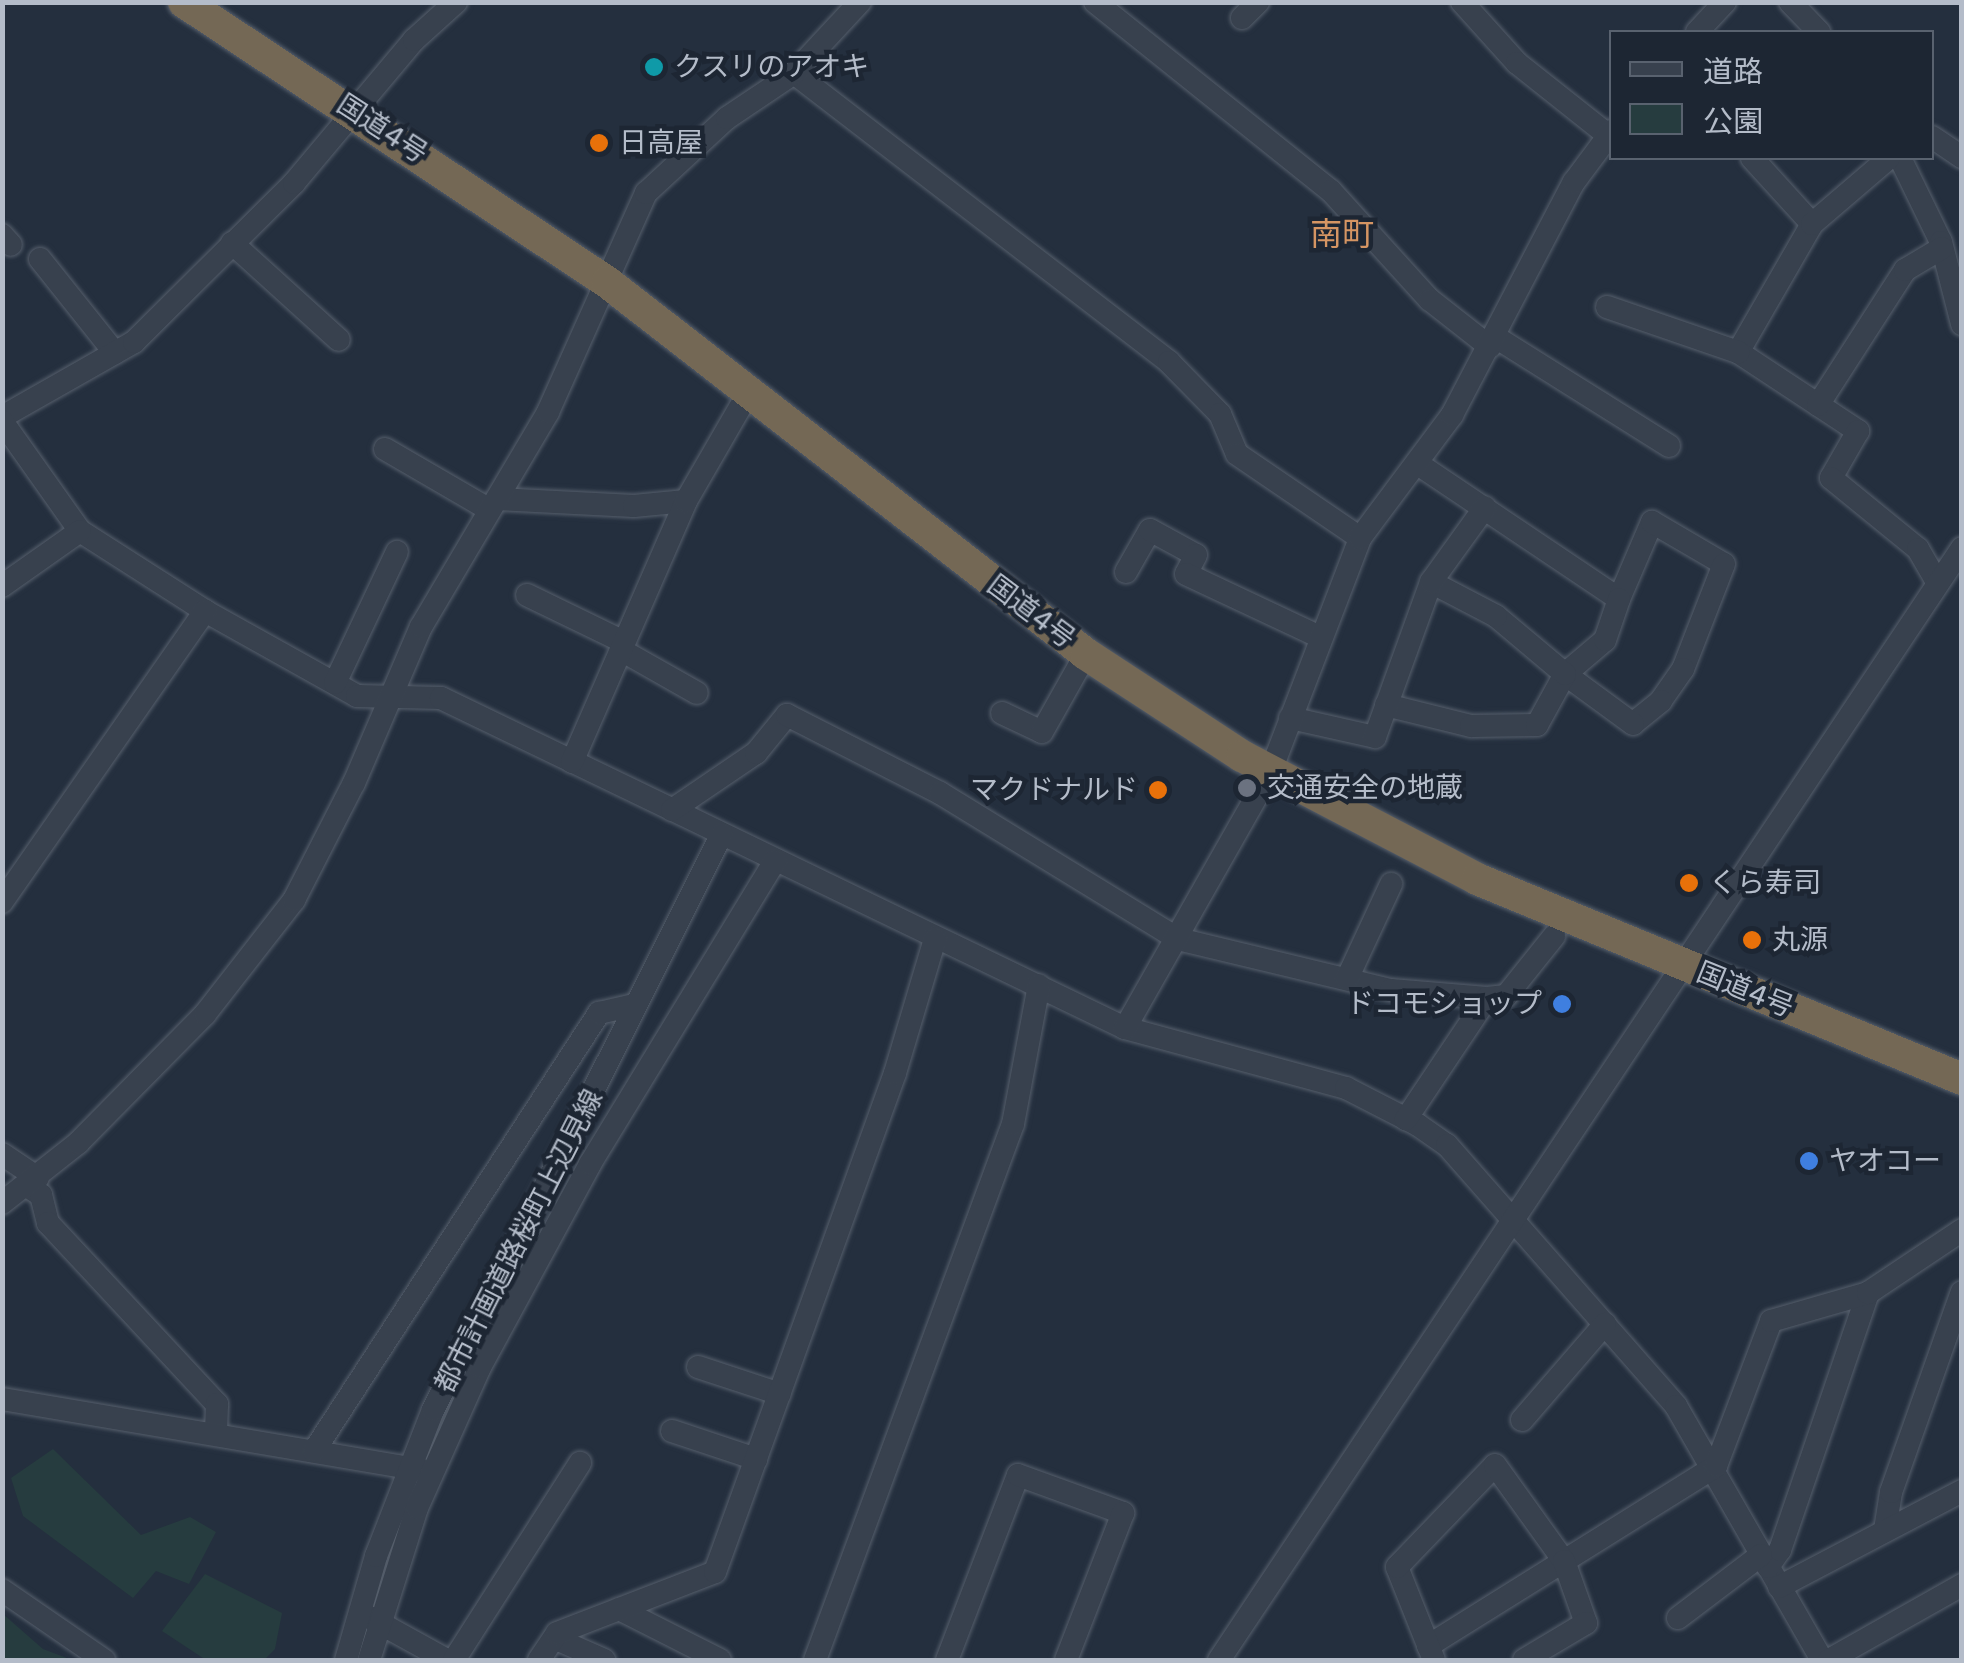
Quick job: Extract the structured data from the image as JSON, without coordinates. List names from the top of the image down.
{
  "streets": {
    "highway": ["国道4号"],
    "street": ["都市計画道路桜町上辺見線"]
  },
  "districts": ["南町"],
  "places": [
    "クスリのアオキ",
    "日高屋",
    "交通安全の地蔵",
    "マクドナルド",
    "くら寿司",
    "丸源",
    "ドコモショップ",
    "ヤオコー"
  ],
  "legend": ["道路", "公園"]
}
